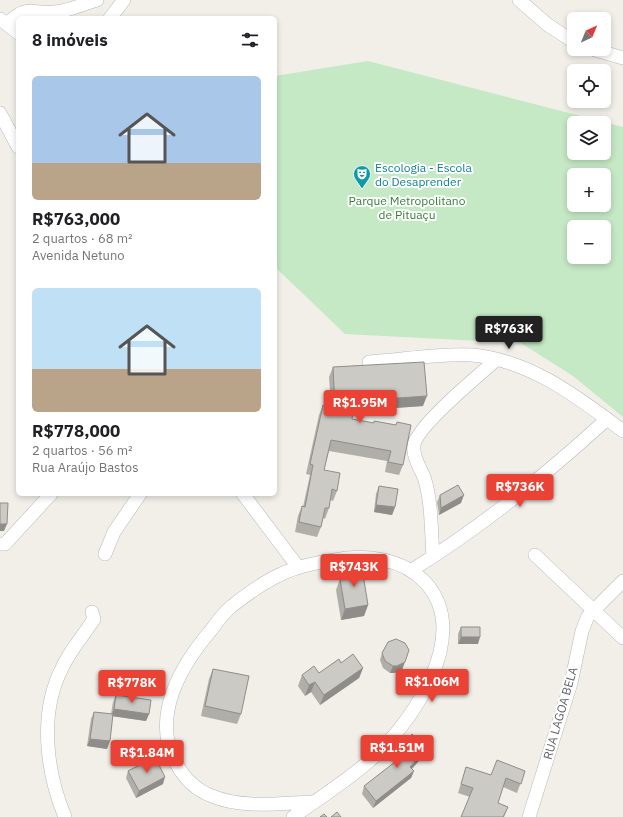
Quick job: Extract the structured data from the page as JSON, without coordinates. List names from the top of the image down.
{
  "streets": {
    "street": ["RUA LAGOA BELA"]
  },
  "parks": ["Parque Metropolitano de Pituaçu"],
  "places": {
    "theatre": ["Escologia - Escola do Desaprender"]
  },
  "north": "top right",
  "page": {
    "map_buttons": ["+", "−"],
    "heading": "8 imóveis",
    "list": [
      {
        "name": "R$763,000",
        "note": "2 quartos · 68 m² · Avenida Netuno"
      },
      {
        "name": "R$778,000",
        "note": "2 quartos · 56 m² · Rua Araújo Bastos"
      }
    ],
    "price": [
      "R$763K",
      "R$1.95M",
      "R$736K",
      "R$743K",
      "R$1.06M",
      "R$778K",
      "R$1.51M",
      "R$1.84M"
    ]
  }
}
